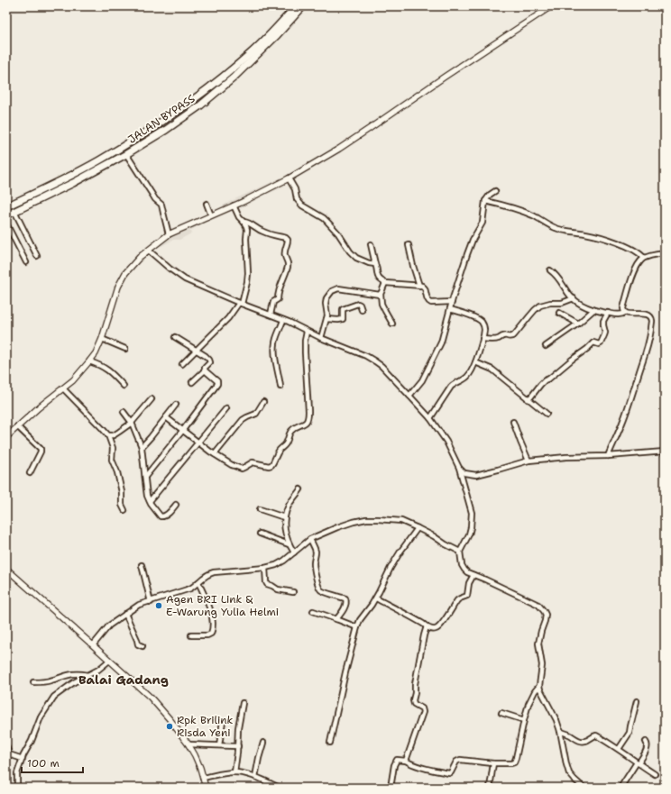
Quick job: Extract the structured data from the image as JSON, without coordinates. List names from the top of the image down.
{
  "streets": {
    "highway": ["JALAN BYPASS"]
  },
  "districts": ["Balai Gadang"],
  "places": ["Agen BRI Link & E-Warung Yulia Helmi", "Rpk Brilink Risda Yeni"],
  "scale_bar": "100 m"
}
